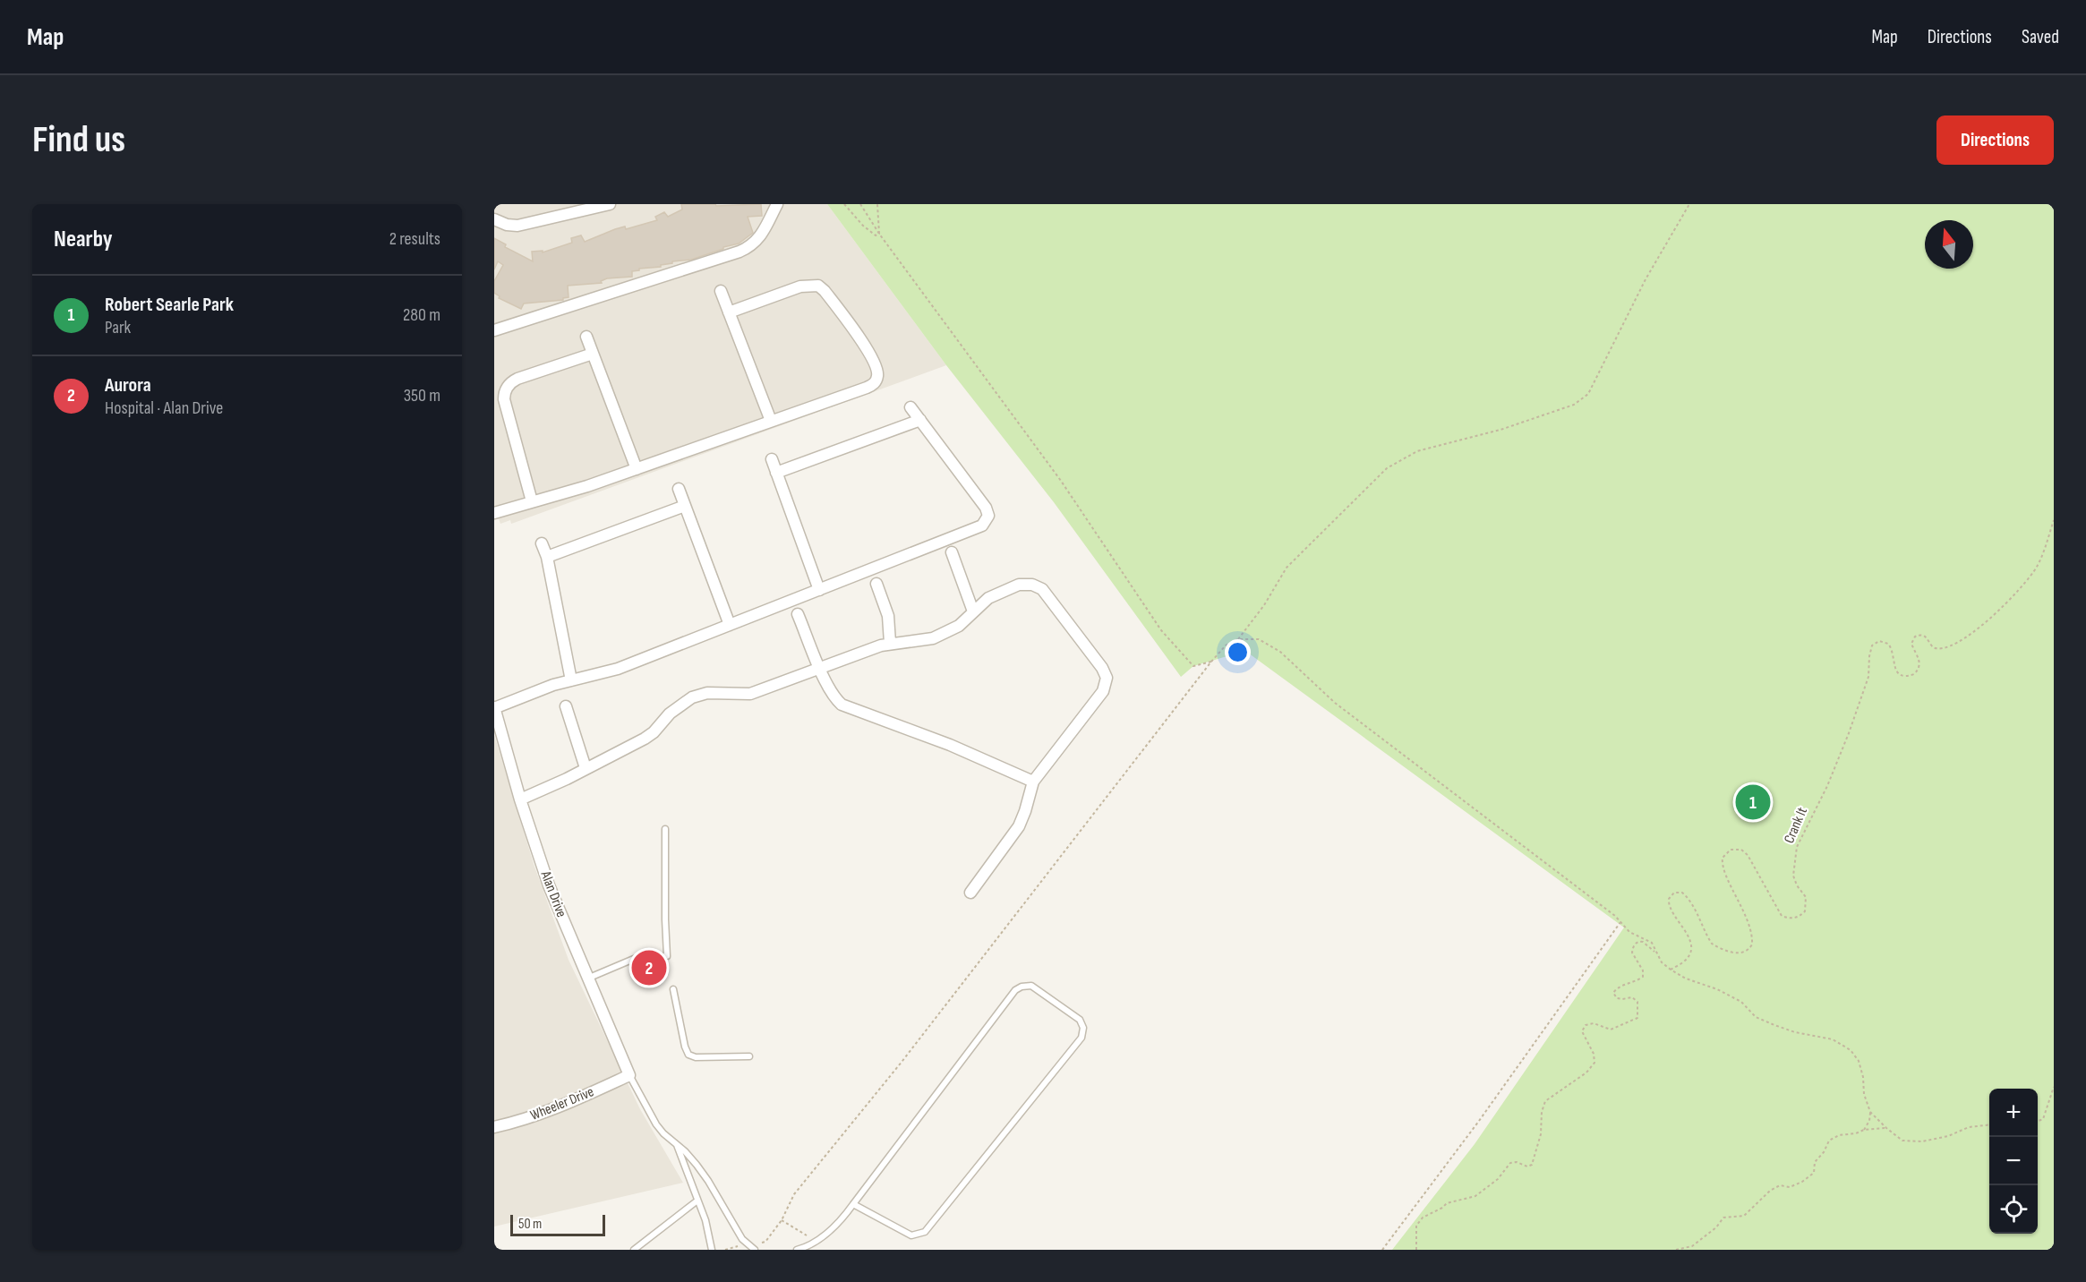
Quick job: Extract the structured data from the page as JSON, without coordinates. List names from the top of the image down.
{
  "streets": {
    "street": ["Alan Drive", "Wheeler Drive"],
    "path": ["Crank It"]
  },
  "crossings": [
    ["Alan Drive", "Wheeler Drive"]
  ],
  "scale_bar": "50 m",
  "north": "top",
  "page": {
    "header": "Map",
    "nav": ["Map", "Directions", "Saved"],
    "buttons": "Directions",
    "title": "Find us",
    "heading": ["Nearby", "2 results"],
    "list": [
      {
        "mark": "1",
        "name": "Robert Searle Park",
        "note": "Park",
        "value": "280 m"
      },
      {
        "mark": "2",
        "name": "Aurora",
        "note": "Hospital · Alan Drive",
        "value": "350 m"
      }
    ],
    "pins": ["1", "2"],
    "map_buttons": ["+", "−"],
    "scale": "50 m"
  }
}
